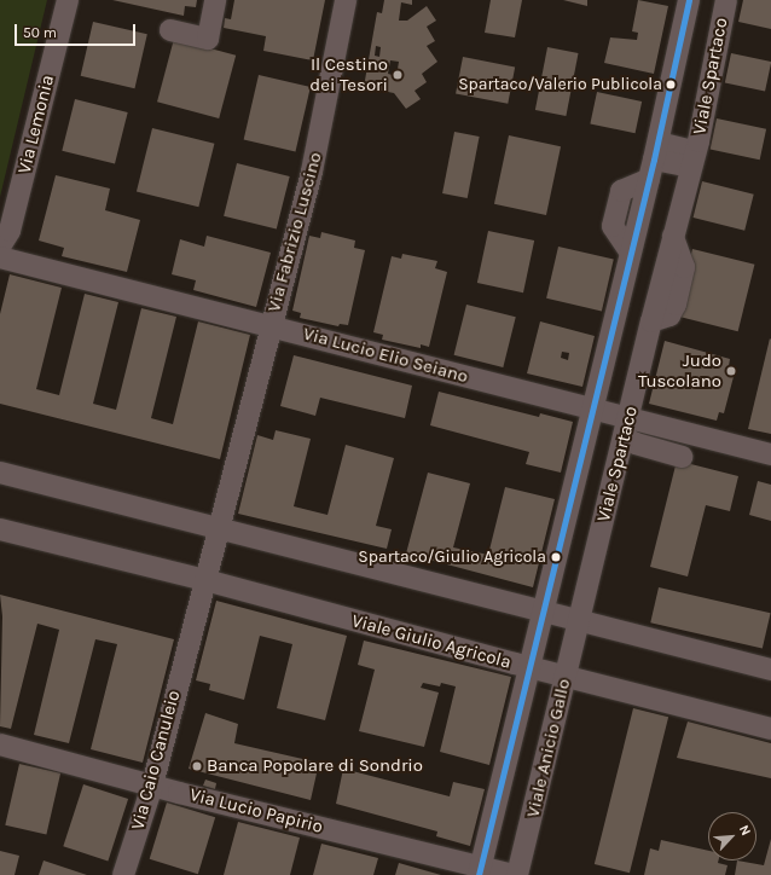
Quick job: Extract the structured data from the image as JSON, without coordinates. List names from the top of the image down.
{
  "streets": {
    "street": [
      "Viale Spartaco",
      "Via Lemonia",
      "Via Fabrizio Luscino",
      "Via Lucio Elio Seiano",
      "Viale Giulio Agricola",
      "Viale Anicio Gallo",
      "Via Caio Canuleio",
      "Via Lucio Papirio"
    ]
  },
  "crossings": [
    ["Viale Spartaco", "Via Lucio Elio Seiano"],
    ["Viale Spartaco", "Viale Giulio Agricola"],
    ["Viale Spartaco", "Viale Anicio Gallo"],
    ["Via Fabrizio Luscino", "Via Lucio Elio Seiano"],
    ["Via Fabrizio Luscino", "Via Caio Canuleio"],
    ["Viale Giulio Agricola", "Viale Anicio Gallo"],
    ["Viale Giulio Agricola", "Via Caio Canuleio"],
    ["Viale Anicio Gallo", "Via Lucio Papirio"],
    ["Via Caio Canuleio", "Via Lucio Papirio"]
  ],
  "places": [
    "Il Cestino dei Tesori",
    "Spartaco/Valerio Publicola",
    "Judo Tuscolano",
    "Spartaco/Giulio Agricola",
    "Banca Popolare di Sondrio"
  ],
  "scale_bar": "50 m",
  "north": "top right"
}
